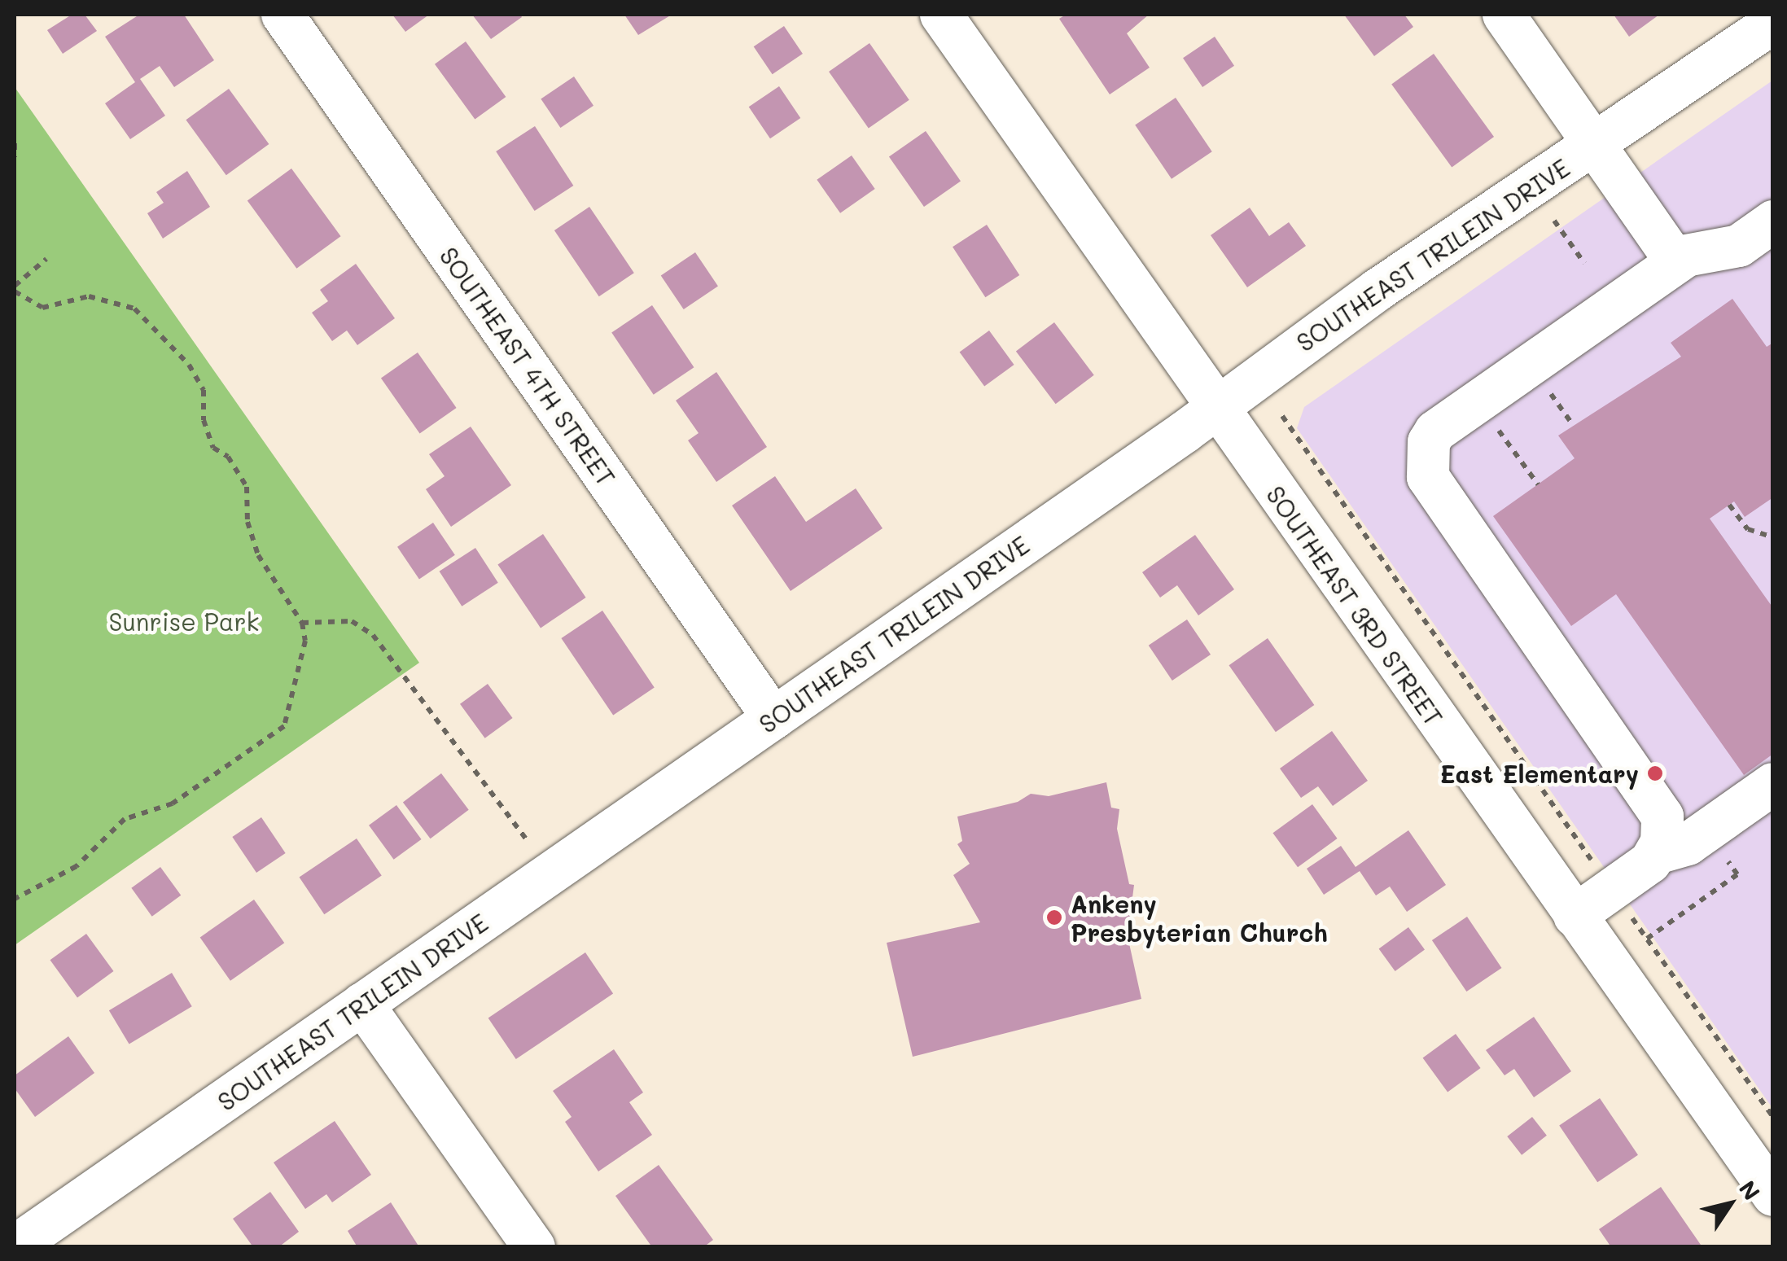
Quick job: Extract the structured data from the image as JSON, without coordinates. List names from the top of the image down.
{
  "streets": {
    "street": ["SOUTHEAST TRILEIN DRIVE", "SOUTHEAST 4TH STREET", "SOUTHEAST 3RD STREET"]
  },
  "crossings": [
    ["SOUTHEAST TRILEIN DRIVE", "SOUTHEAST 4TH STREET"],
    ["SOUTHEAST TRILEIN DRIVE", "SOUTHEAST 3RD STREET"]
  ],
  "parks": ["Sunrise Park"],
  "places": ["East Elementary", "Ankeny Presbyterian Church"],
  "north": "top right"
}
